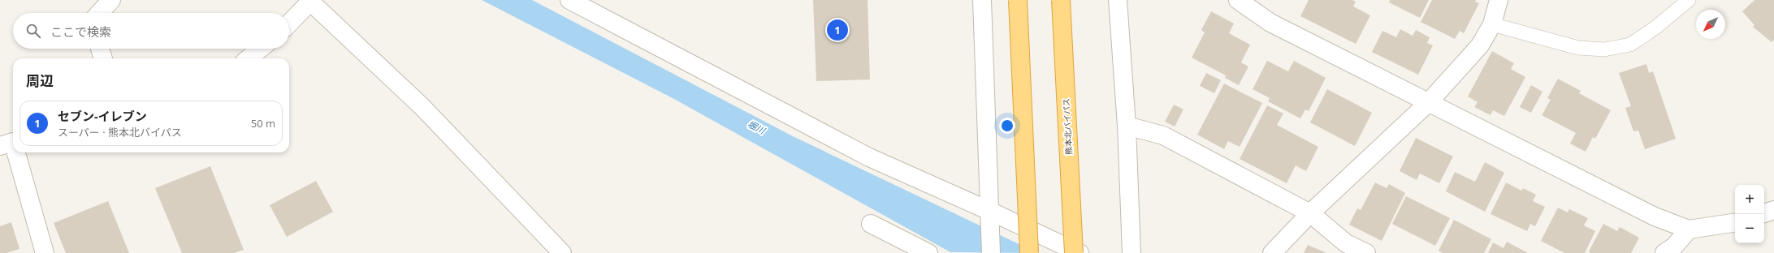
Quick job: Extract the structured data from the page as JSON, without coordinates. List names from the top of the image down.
{
  "streets": {
    "highway": ["熊本北バイパス"]
  },
  "water": ["堀川"],
  "north": "bottom left",
  "page": {
    "search": "ここで検索",
    "pins": "1",
    "heading": "周辺",
    "list": [
      {
        "mark": "1",
        "name": "セブン-イレブン",
        "note": "スーパー · 熊本北バイパス",
        "value": "50 m"
      }
    ],
    "map_buttons": ["+", "−"]
  }
}
